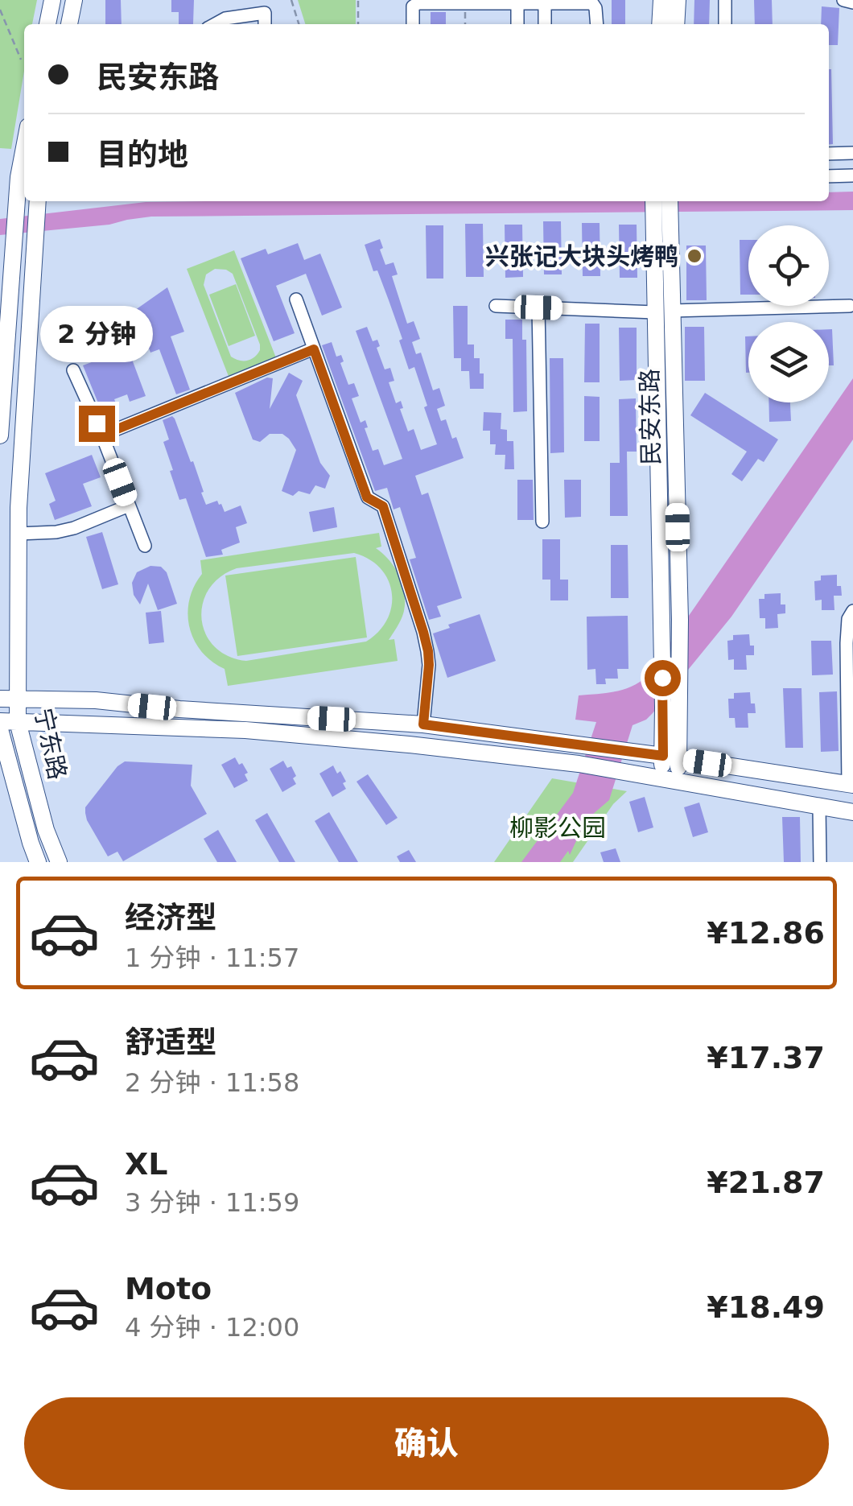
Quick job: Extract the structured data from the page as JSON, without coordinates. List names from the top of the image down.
{
  "streets": {
    "main road": ["民安东路", "宁东路"]
  },
  "parks": ["柳影公园"],
  "places": ["兴张记大块头烤鸭"],
  "page": {
    "banner": ["民安东路", "目的地"],
    "bubble": "2 分钟",
    "list": [
      {
        "name": "经济型",
        "note": "1 分钟 · 11:57",
        "value": "¥12.86"
      },
      {
        "name": "舒适型",
        "note": "2 分钟 · 11:58",
        "value": "¥17.37"
      },
      {
        "name": "XL",
        "note": "3 分钟 · 11:59",
        "value": "¥21.87"
      },
      {
        "name": "Moto",
        "note": "4 分钟 · 12:00",
        "value": "¥18.49"
      }
    ],
    "buttons": "确认"
  }
}
